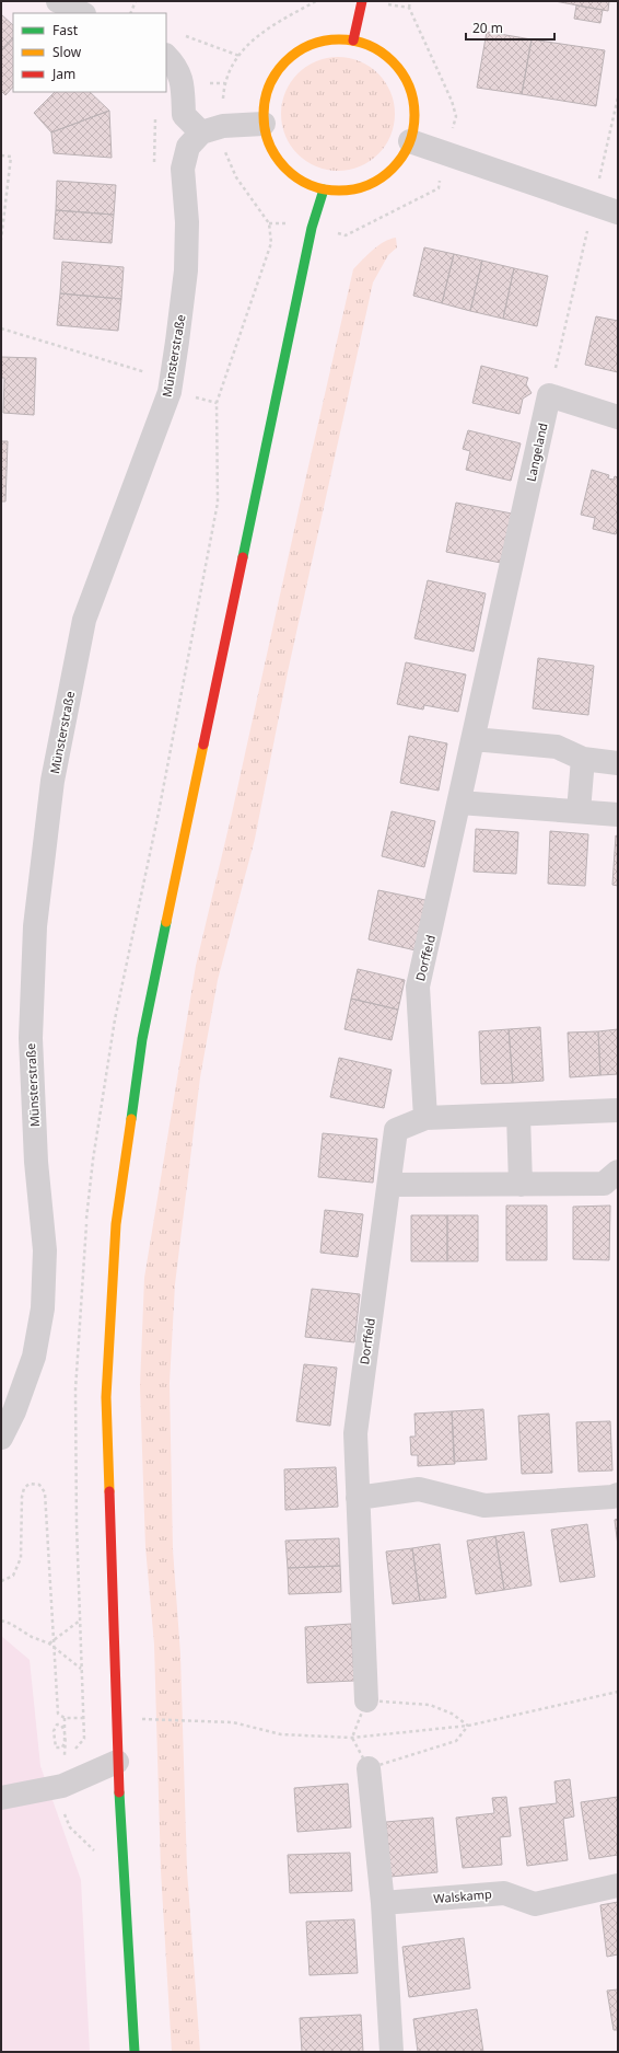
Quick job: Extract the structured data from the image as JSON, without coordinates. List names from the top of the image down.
{
  "streets": {
    "street": [
      "Münsterstraße",
      "Langeland",
      "Dorffeld",
      "Walskamp"
    ]
  },
  "crossings": [
    ["Langeland", "Dorffeld"]
  ],
  "legend": ["Fast", "Slow", "Jam"],
  "scale_bar": "20 m"
}
